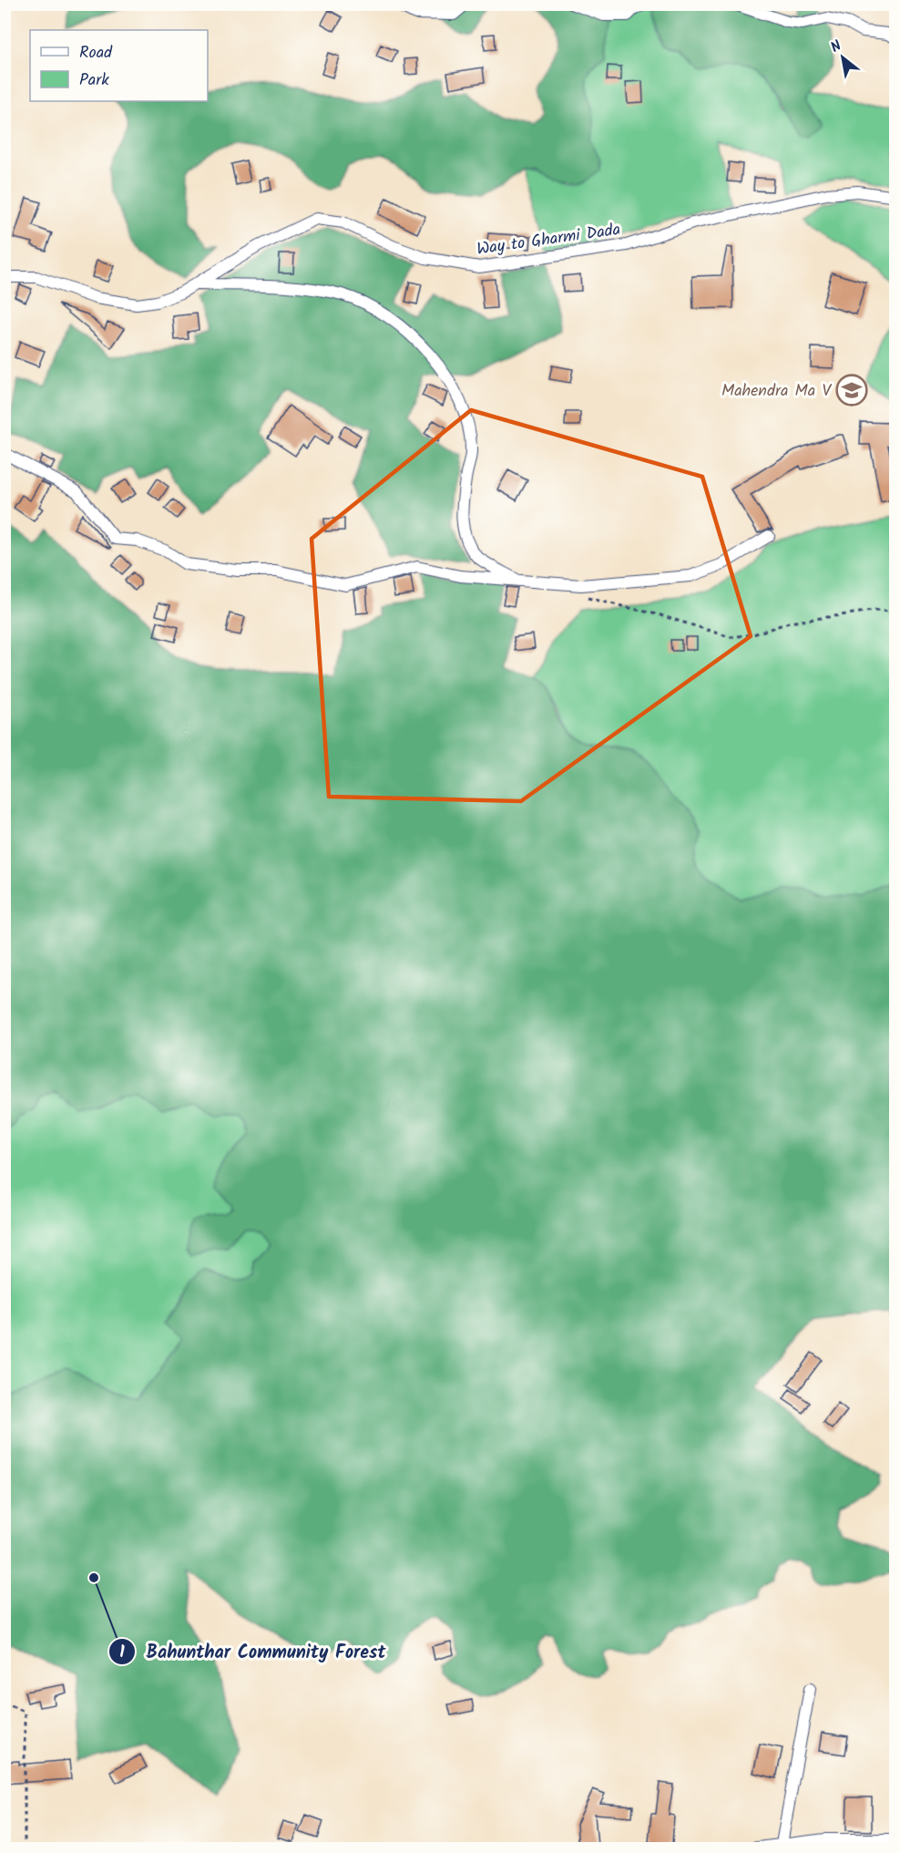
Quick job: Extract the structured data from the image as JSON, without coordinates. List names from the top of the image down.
{
  "streets": {
    "street": ["Way to Gharmi Dada"]
  },
  "places": {
    "school or university": ["Mahendra Ma V"],
    "other": ["Bahunthar Community Forest"]
  },
  "legend": ["Road", "Park"],
  "north": "top left"
}
